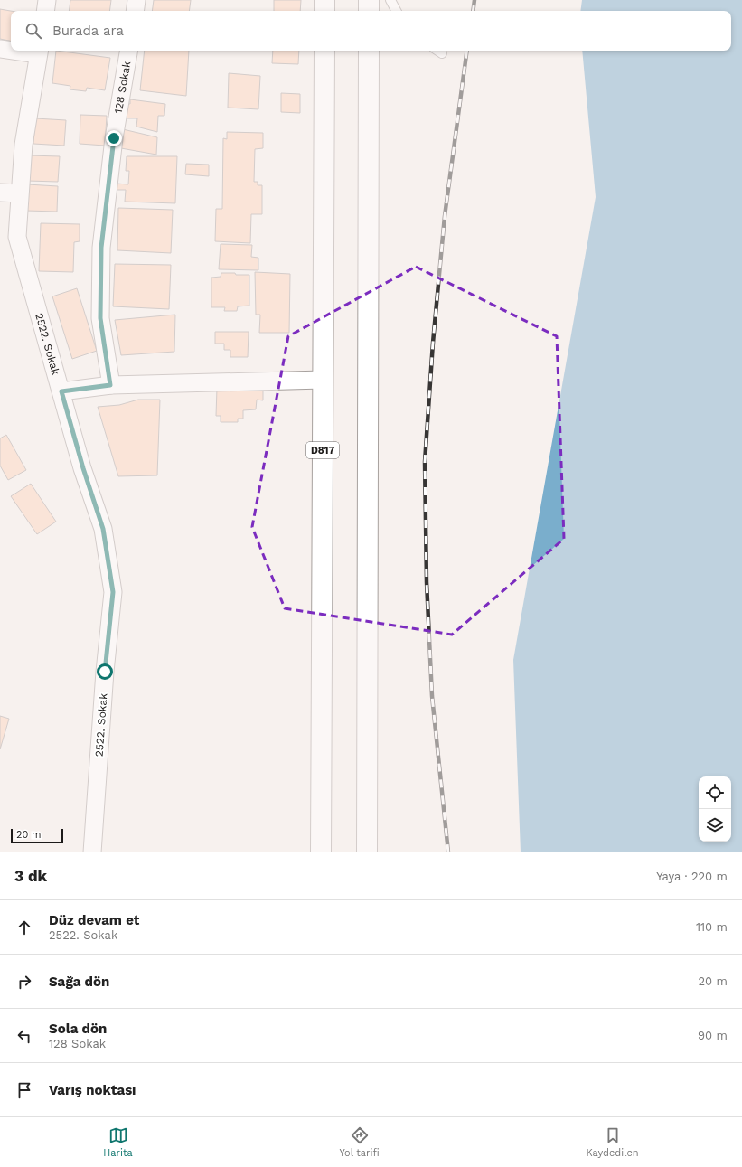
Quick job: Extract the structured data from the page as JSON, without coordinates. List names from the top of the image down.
{
  "streets": {
    "highway": ["D817"],
    "street": ["128 Sokak", "2522. Sokak"]
  },
  "scale_bar": "20 m",
  "page": {
    "search": "Burada ara",
    "scale": "20 m",
    "heading": ["3 dk", "Yaya · 220 m"],
    "list": [
      ["Düz devam et", "2522. Sokak", "110 m"],
      ["Sağa dön", "20 m"],
      ["Sola dön", "128 Sokak", "90 m"],
      "Varış noktası"
    ],
    "nav": ["Harita", "Yol tarifi", "Kaydedilen"]
  }
}
